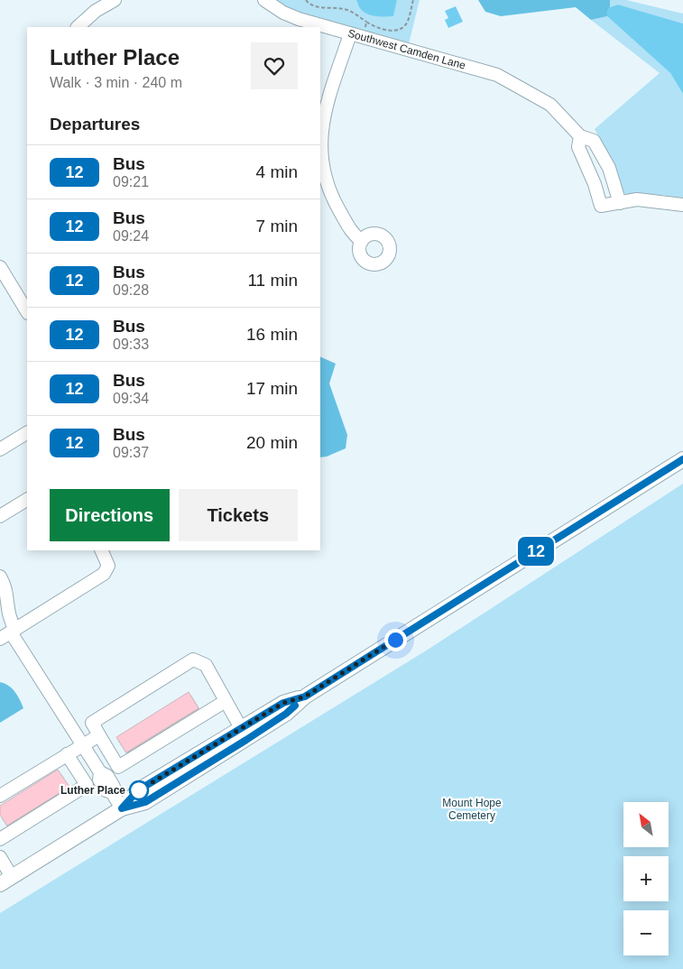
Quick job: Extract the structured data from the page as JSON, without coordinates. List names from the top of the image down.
{
  "streets": {
    "street": ["Southwest Camden Lane"]
  },
  "parks": ["Mount Hope Cemetery"],
  "places": ["Luther Place"],
  "lines": ["bus line 12"],
  "north": "top left",
  "page": {
    "on_map": "12",
    "heading": [
      ["Luther Place", "Walk · 3 min · 240 m"],
      "Departures"
    ],
    "list": [
      {
        "mark": "12",
        "name": "Bus",
        "note": "09:21",
        "value": "4 min"
      },
      {
        "mark": "12",
        "name": "Bus",
        "note": "09:24",
        "value": "7 min"
      },
      {
        "mark": "12",
        "name": "Bus",
        "note": "09:28",
        "value": "11 min"
      },
      {
        "mark": "12",
        "name": "Bus",
        "note": "09:33",
        "value": "16 min"
      },
      {
        "mark": "12",
        "name": "Bus",
        "note": "09:34",
        "value": "17 min"
      },
      {
        "mark": "12",
        "name": "Bus",
        "note": "09:37",
        "value": "20 min"
      }
    ],
    "buttons": ["Directions", "Tickets"],
    "map_buttons": ["+", "−"]
  }
}
